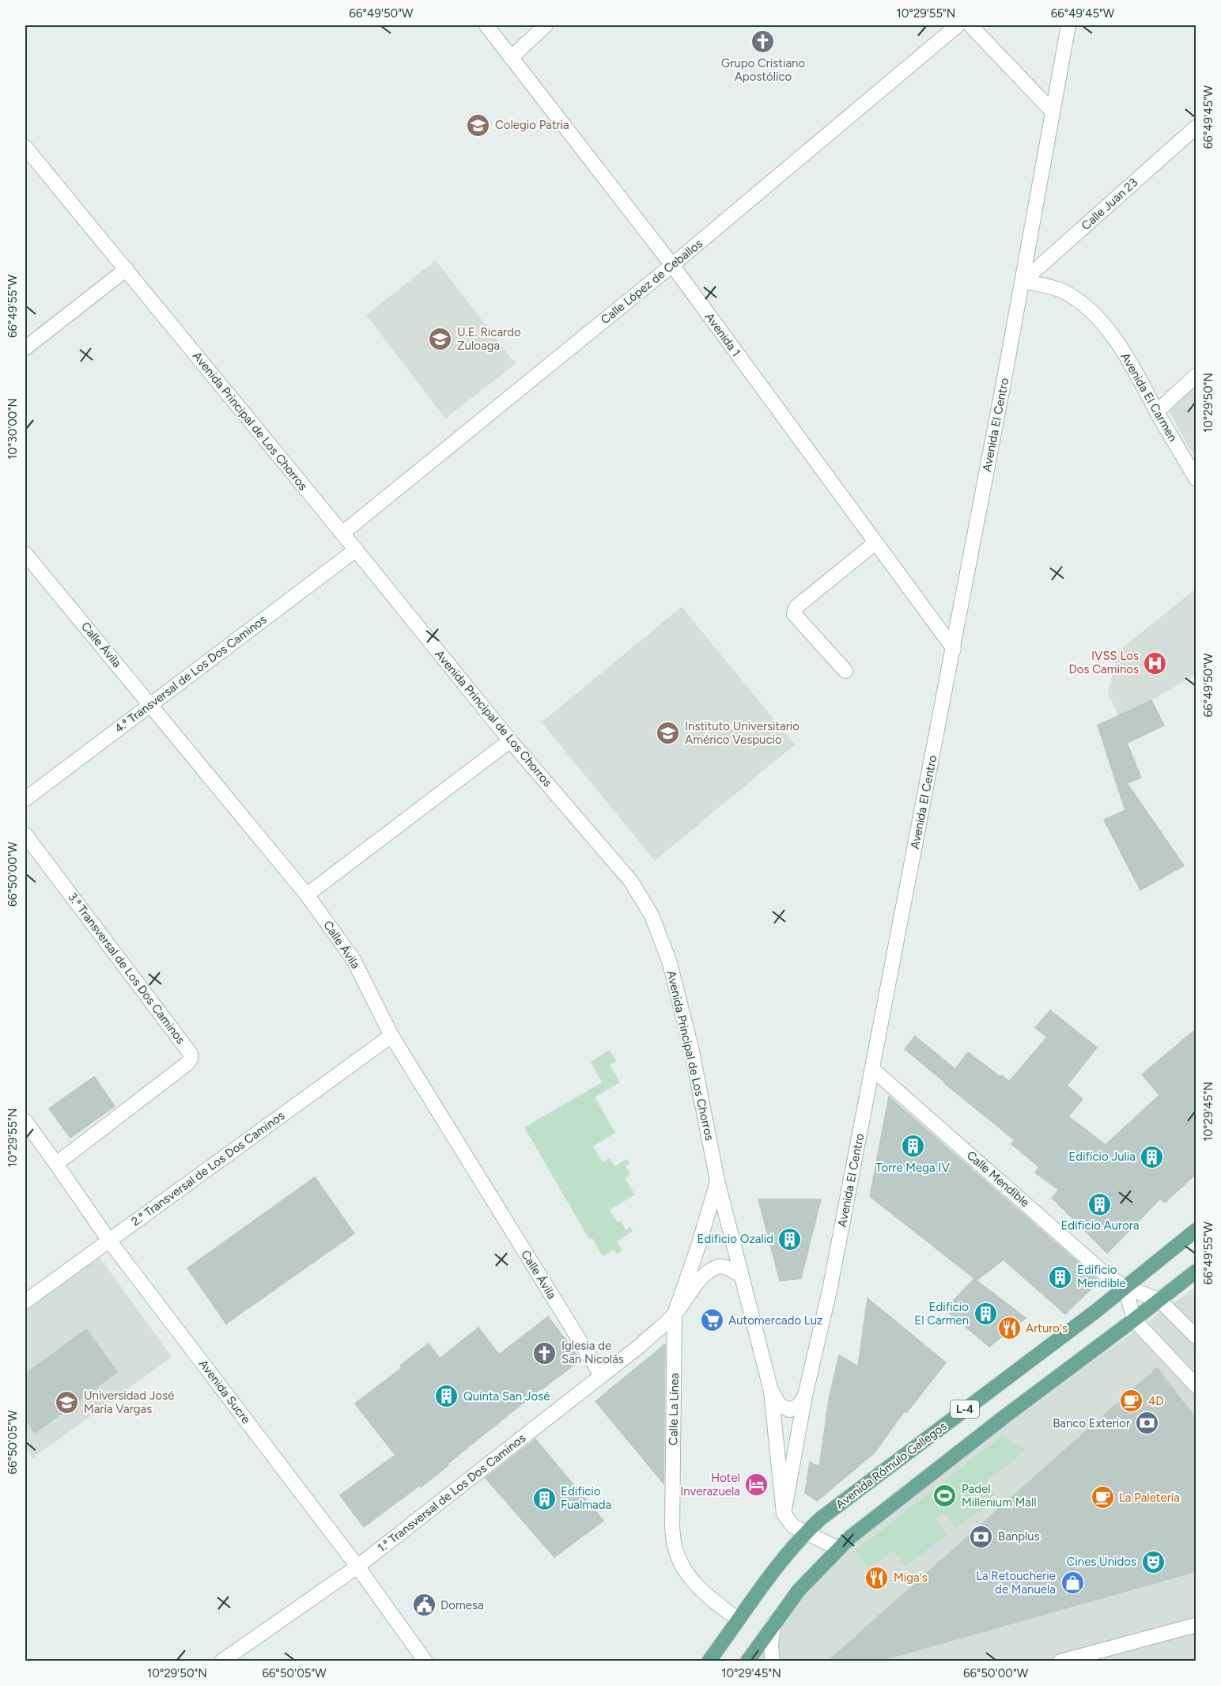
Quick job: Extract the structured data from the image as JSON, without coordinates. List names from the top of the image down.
{
  "streets": {
    "main road": ["L-4", "Avenida Rómulo Gallegos"],
    "street": [
      "Calle Juan 23",
      "Calle López de Ceballos",
      "Avenida 1",
      "Avenida El Carmen",
      "Avenida Principal de Los Chorros",
      "Avenida El Centro",
      "Calle Ávila",
      "4.ª Transversal de Los Dos Caminos",
      "3.ª Transversal de Los Dos Caminos",
      "2.ª Transversal de Los Dos Caminos",
      "Calle Mendible",
      "Avenida Sucre",
      "Calle La Línea",
      "1.ª Transversal de Los Dos Caminos"
    ]
  },
  "crossings": [
    ["Calle Juan 23", "Avenida El Carmen"],
    ["Calle Juan 23", "Avenida El Centro"],
    ["Calle López de Ceballos", "Avenida 1"],
    ["Calle López de Ceballos", "Avenida Principal de Los Chorros"],
    ["Avenida 1", "Avenida El Centro"],
    ["Avenida El Carmen", "Avenida El Centro"],
    ["Avenida Principal de Los Chorros", "Avenida El Centro"],
    ["Avenida Principal de Los Chorros", "4.ª Transversal de Los Dos Caminos"],
    ["Avenida Principal de Los Chorros", "Calle La Línea"],
    ["Avenida El Centro", "Calle Mendible"],
    ["Calle Ávila", "4.ª Transversal de Los Dos Caminos"],
    ["Calle Ávila", "2.ª Transversal de Los Dos Caminos"],
    ["Calle Ávila", "1.ª Transversal de Los Dos Caminos"],
    ["3.ª Transversal de Los Dos Caminos", "Avenida Sucre"],
    ["2.ª Transversal de Los Dos Caminos", "Avenida Sucre"],
    ["Calle Mendible", "L-4"],
    ["Calle Mendible", "Avenida Rómulo Gallegos"],
    ["Avenida Sucre", "1.ª Transversal de Los Dos Caminos"],
    ["Calle La Línea", "Avenida Rómulo Gallegos"],
    ["Calle La Línea", "1.ª Transversal de Los Dos Caminos"]
  ],
  "places": {
    "church": ["Grupo Cristiano Apostólico", "Iglesia de San Nicolás"],
    "school or university": [
      "Colegio Patria",
      "U.E. Ricardo Zuloaga",
      "Instituto Universitario Américo Vespucio",
      "Universidad José María Vargas"
    ],
    "hospital": ["IVSS Los Dos Caminos"],
    "building": [
      "Torre Mega IV",
      "Edificio Julia",
      "Edificio Aurora",
      "Edificio Ozalid",
      "Edificio Mendible",
      "Edificio El Carmen",
      "Quinta San José",
      "Edificio Fualmada"
    ],
    "supermarket": ["Automercado Luz"],
    "restaurant": ["Arturo's", "Miga's"],
    "cafe": ["4D", "La Paletería"],
    "bank": ["Banco Exterior", "Banplus"],
    "hotel": ["Hotel Inverazuela"],
    "sports": ["Padel Millenium Mall"],
    "theatre": ["Cines Unidos"],
    "shop": ["La Retoucherie de Manuela"],
    "public building": ["Domesa"]
  },
  "coordinates": [
    "66°49'50\"W",
    "10°29'55\"N",
    "66°49'45\"W",
    "66°49'55\"W",
    "10°29'50\"N",
    "10°30'00\"N",
    "66°50'00\"W",
    "10°29'45\"N",
    "66°50'05\"W"
  ]
}
